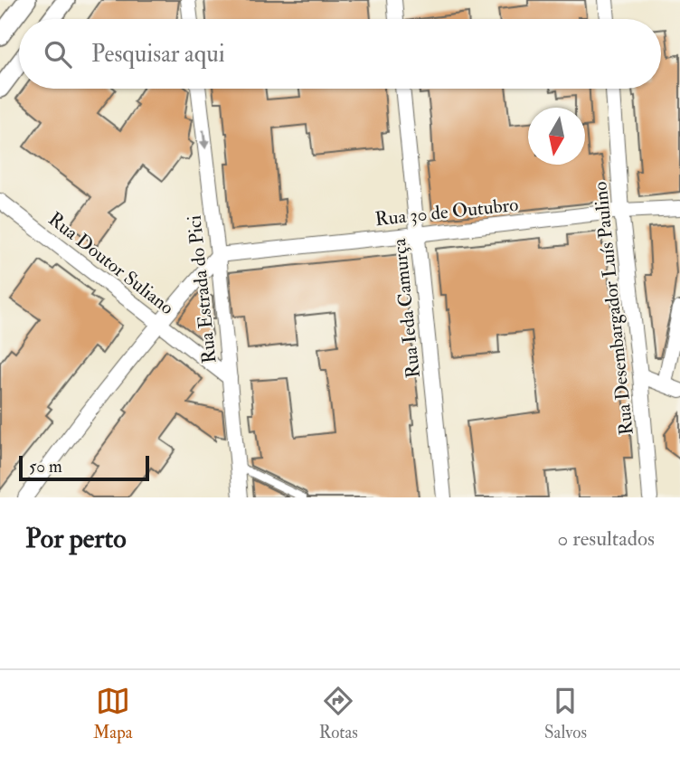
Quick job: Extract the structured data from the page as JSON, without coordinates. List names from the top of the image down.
{
  "streets": {
    "street": [
      "Rua 30 de Outubro",
      "Rua Doutor Suliano",
      "Rua Estrada do Pici",
      "Rua Ieda Camurça",
      "Rua Desembargador Luís Paulino"
    ]
  },
  "crossings": [
    ["Rua 30 de Outubro", "Rua Estrada do Pici"],
    ["Rua 30 de Outubro", "Rua Ieda Camurça"],
    ["Rua 30 de Outubro", "Rua Desembargador Luís Paulino"],
    ["Rua Doutor Suliano", "Rua Estrada do Pici"]
  ],
  "one_way": ["Rua Estrada do Pici"],
  "scale_bar": "50 m",
  "north": "bottom",
  "page": {
    "search": "Pesquisar aqui",
    "scale": "50 m",
    "heading": ["Por perto", "0 resultados"],
    "nav": ["Mapa", "Rotas", "Salvos"]
  }
}
